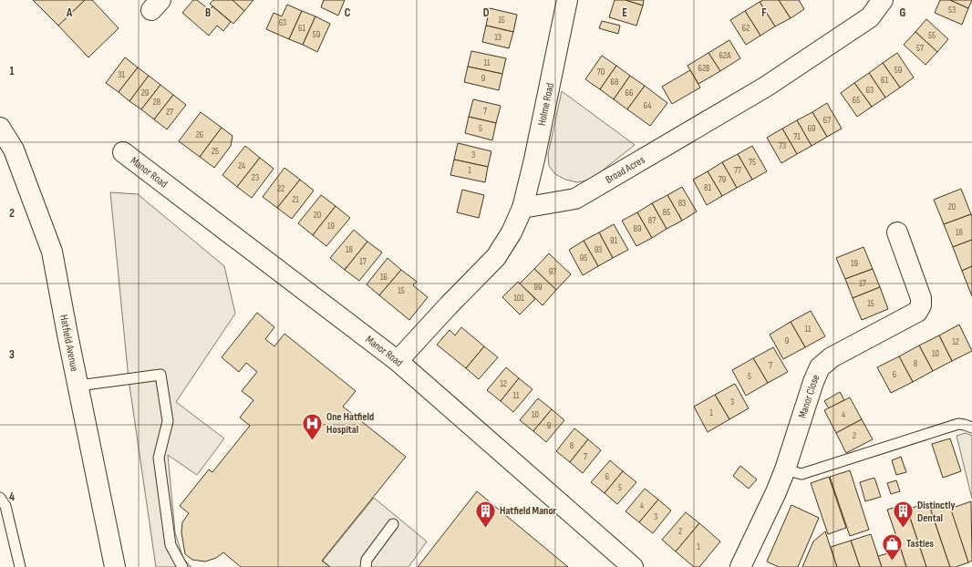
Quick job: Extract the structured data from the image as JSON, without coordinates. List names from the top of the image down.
{
  "streets": {
    "street": [
      "Holme Road",
      "Broad Acres",
      "Manor Road",
      "Hatfield Avenue",
      "Manor Close"
    ]
  },
  "crossings": [
    ["Holme Road", "Broad Acres"]
  ],
  "places": {
    "hospital": ["One Hatfield Hospital"],
    "building": ["Hatfield Manor", "Distinctly Dental"],
    "shop": ["Tasties"]
  },
  "house_numbers": [
    "53",
    "15",
    "63",
    "61",
    "62",
    "59",
    "55",
    "13",
    "57",
    "62A",
    "11",
    "62B",
    "59",
    "70",
    "31",
    "9",
    "61",
    "68",
    "63",
    "29",
    "66",
    "65",
    "28",
    "64",
    "7",
    "27",
    "67",
    "5",
    "69",
    "26",
    "71",
    "73",
    "25",
    "3",
    "75",
    "24",
    "1",
    "77",
    "23",
    "79",
    "81",
    "22",
    "21",
    "83",
    "20",
    "85",
    "20",
    "87",
    "19",
    "89",
    "18",
    "91",
    "18",
    "93",
    "95",
    "17",
    "19",
    "97",
    "16",
    "17",
    "99",
    "15",
    "101",
    "15",
    "11",
    "9",
    "12",
    "10",
    "8",
    "7",
    "6",
    "5",
    "12",
    "11",
    "3",
    "1",
    "10",
    "4",
    "9",
    "2",
    "8",
    "7",
    "6",
    "5",
    "4",
    "3",
    "2",
    "1"
  ],
  "grid": {
    "columns": [
      "A",
      "B",
      "C",
      "D",
      "E",
      "F",
      "G"
    ],
    "rows": [
      "1",
      "2",
      "3",
      "4"
    ]
  }
}
